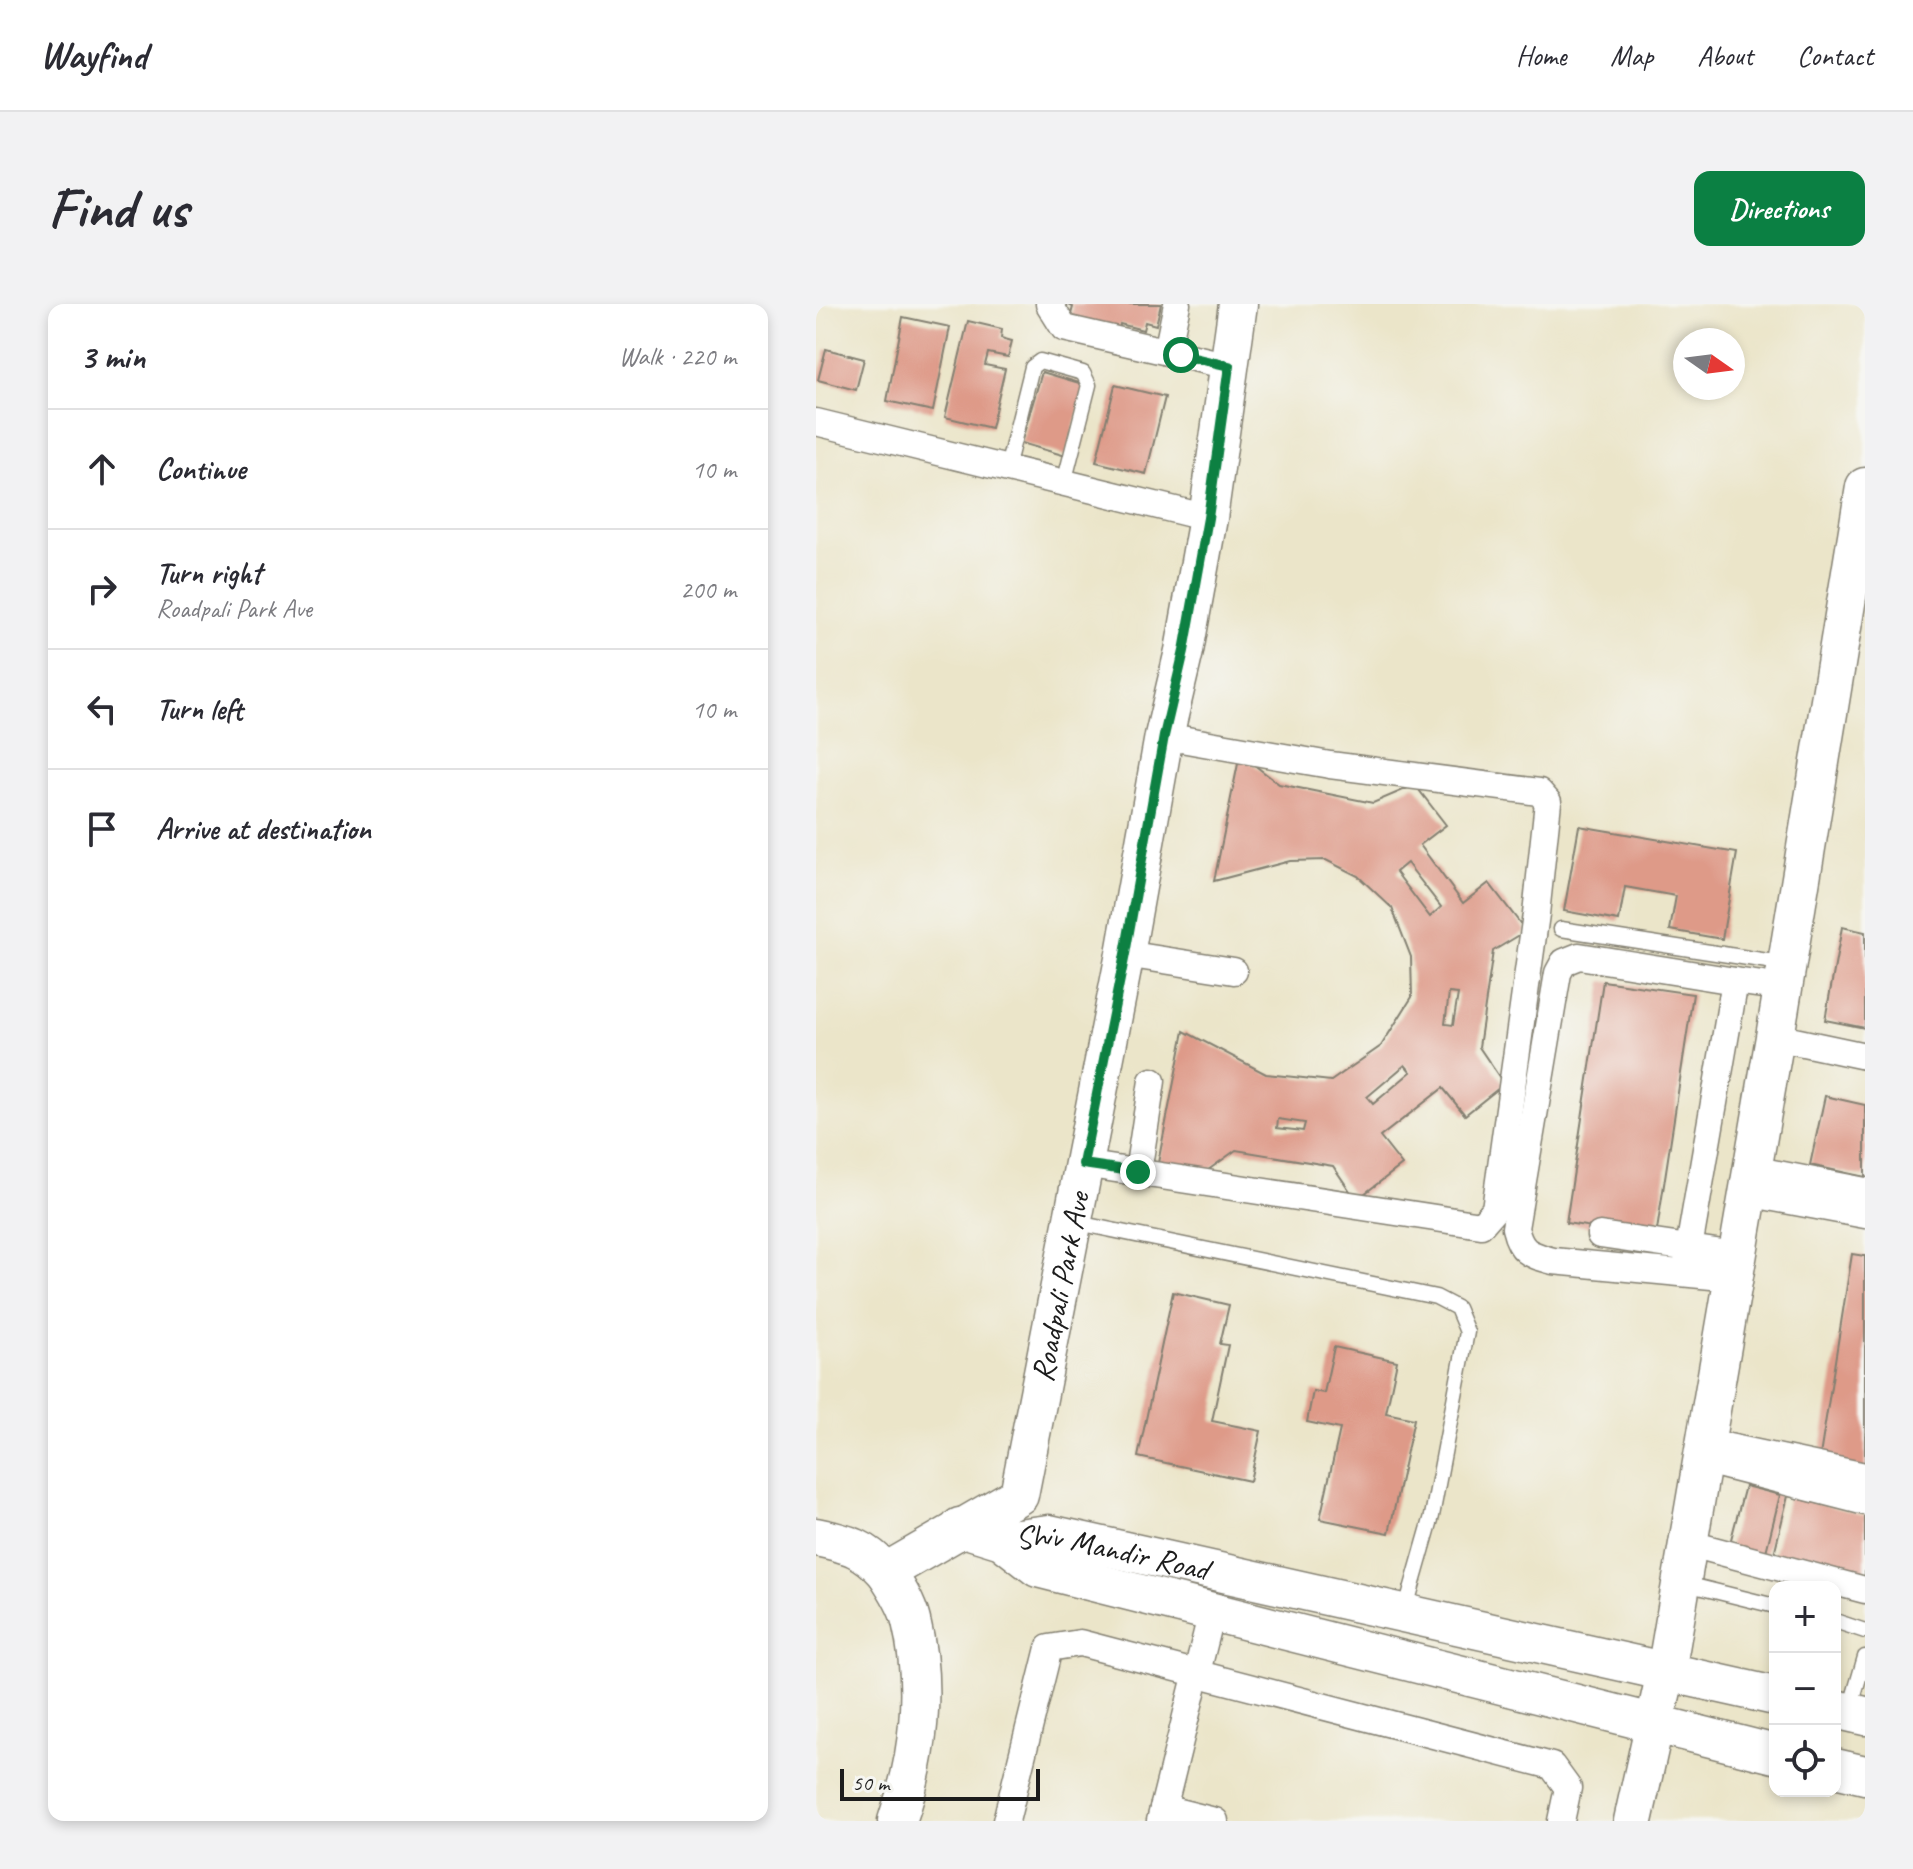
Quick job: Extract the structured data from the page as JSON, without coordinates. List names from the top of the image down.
{
  "streets": {
    "street": ["Roadpali Park Ave", "Shiv Mandir Road"]
  },
  "scale_bar": "50 m",
  "north": "right",
  "page": {
    "header": "Wayfind",
    "nav": [
      "Home",
      "Map",
      "About",
      "Contact"
    ],
    "buttons": "Directions",
    "title": "Find us",
    "heading": ["3 min", "Walk · 220 m"],
    "list": [
      ["Continue", "10 m"],
      ["Turn right", "Roadpali Park Ave", "200 m"],
      ["Turn left", "10 m"],
      "Arrive at destination"
    ],
    "map_buttons": ["+", "−"],
    "scale": "50 m"
  }
}
